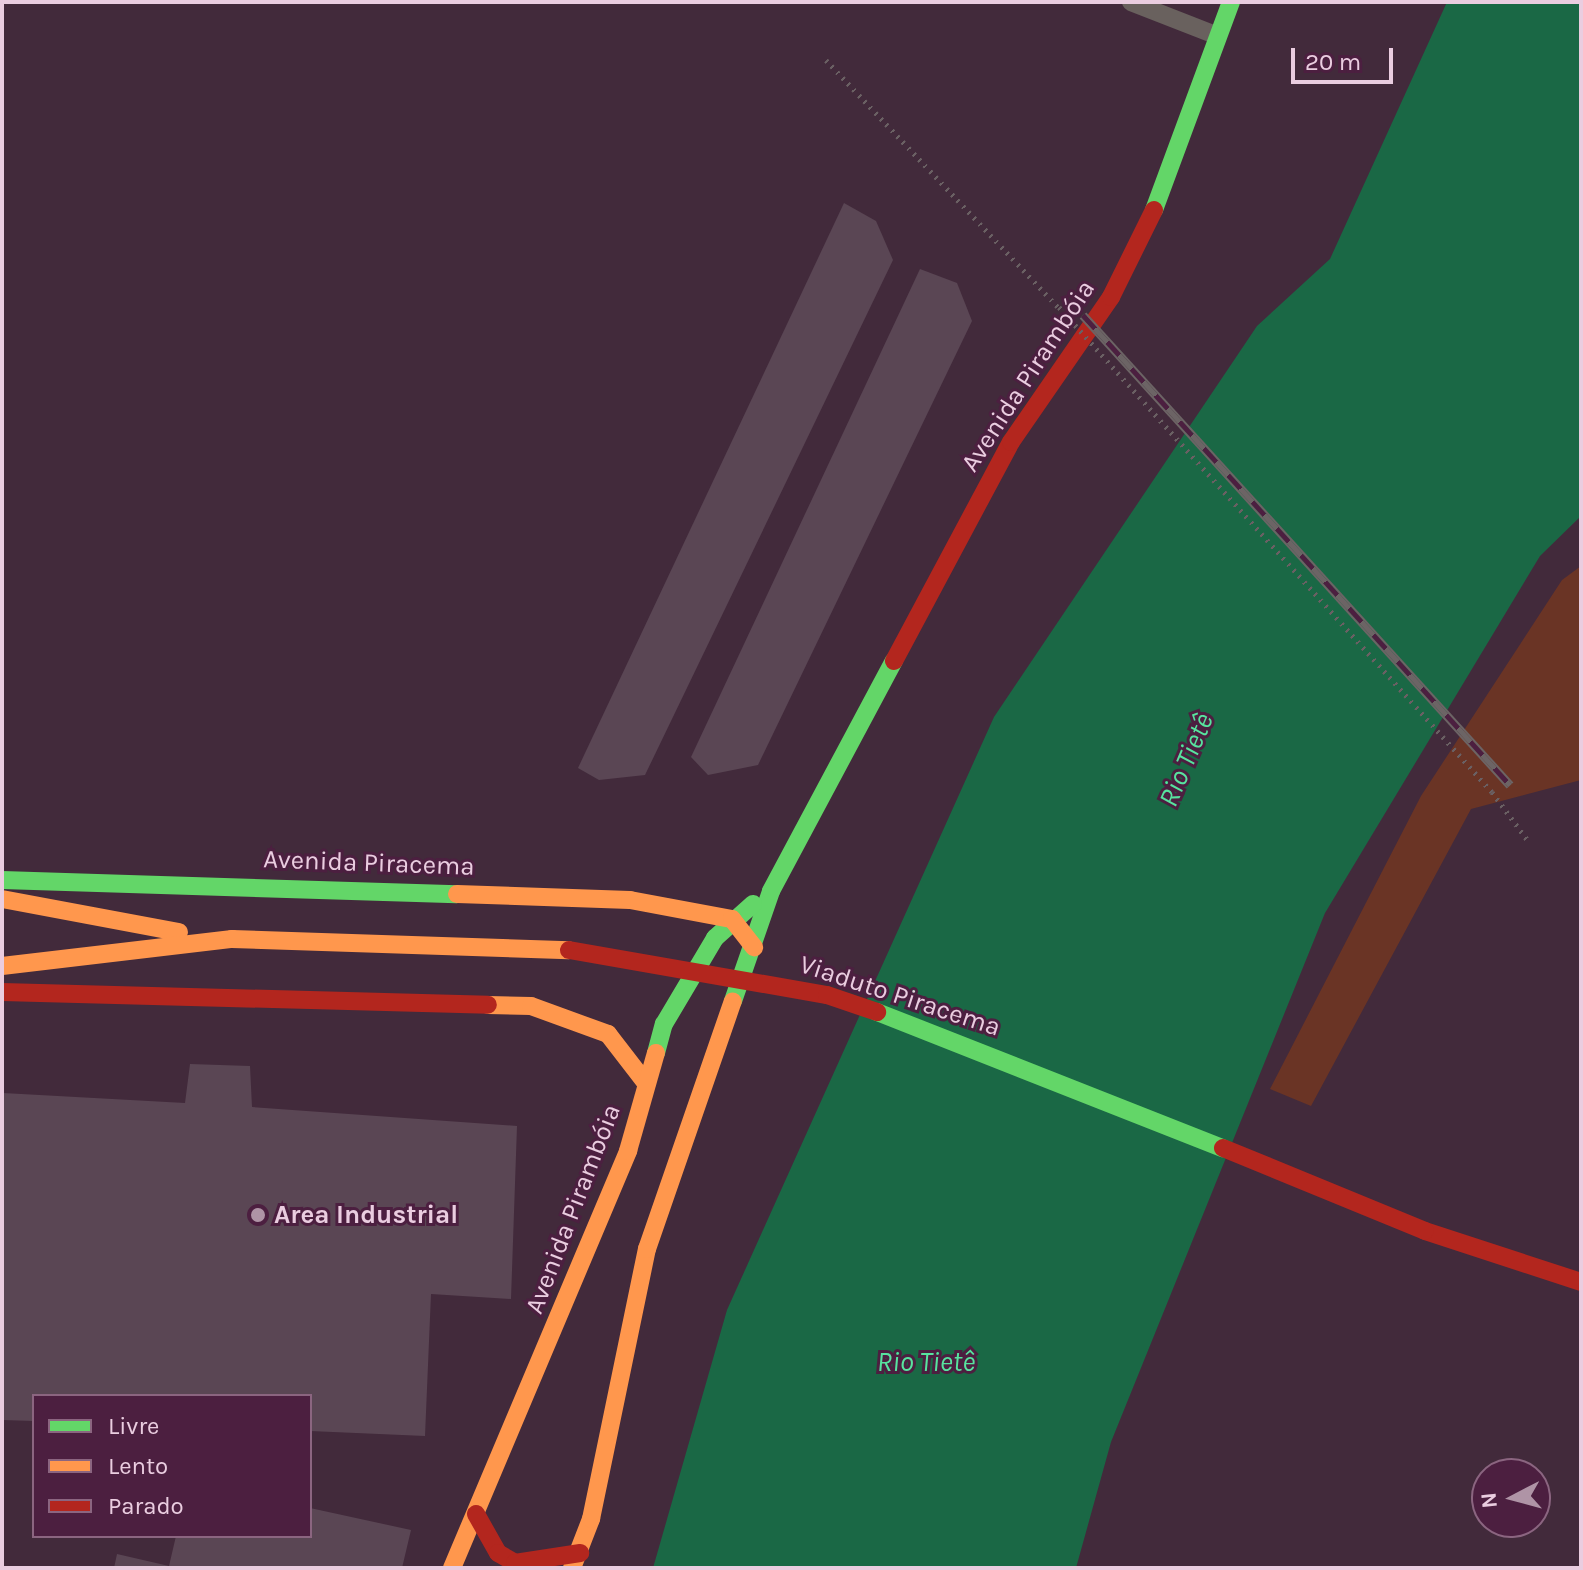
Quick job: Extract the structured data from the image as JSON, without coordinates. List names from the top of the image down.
{
  "streets": {
    "main road": ["Avenida Pirambóia", "Avenida Piracema", "Viaduto Piracema"]
  },
  "crossings": [
    ["Avenida Pirambóia", "Avenida Piracema"]
  ],
  "water": ["Rio Tietê"],
  "places": ["Area Industrial"],
  "legend": ["Livre", "Lento", "Parado"],
  "scale_bar": "20 m",
  "north": "left"
}
